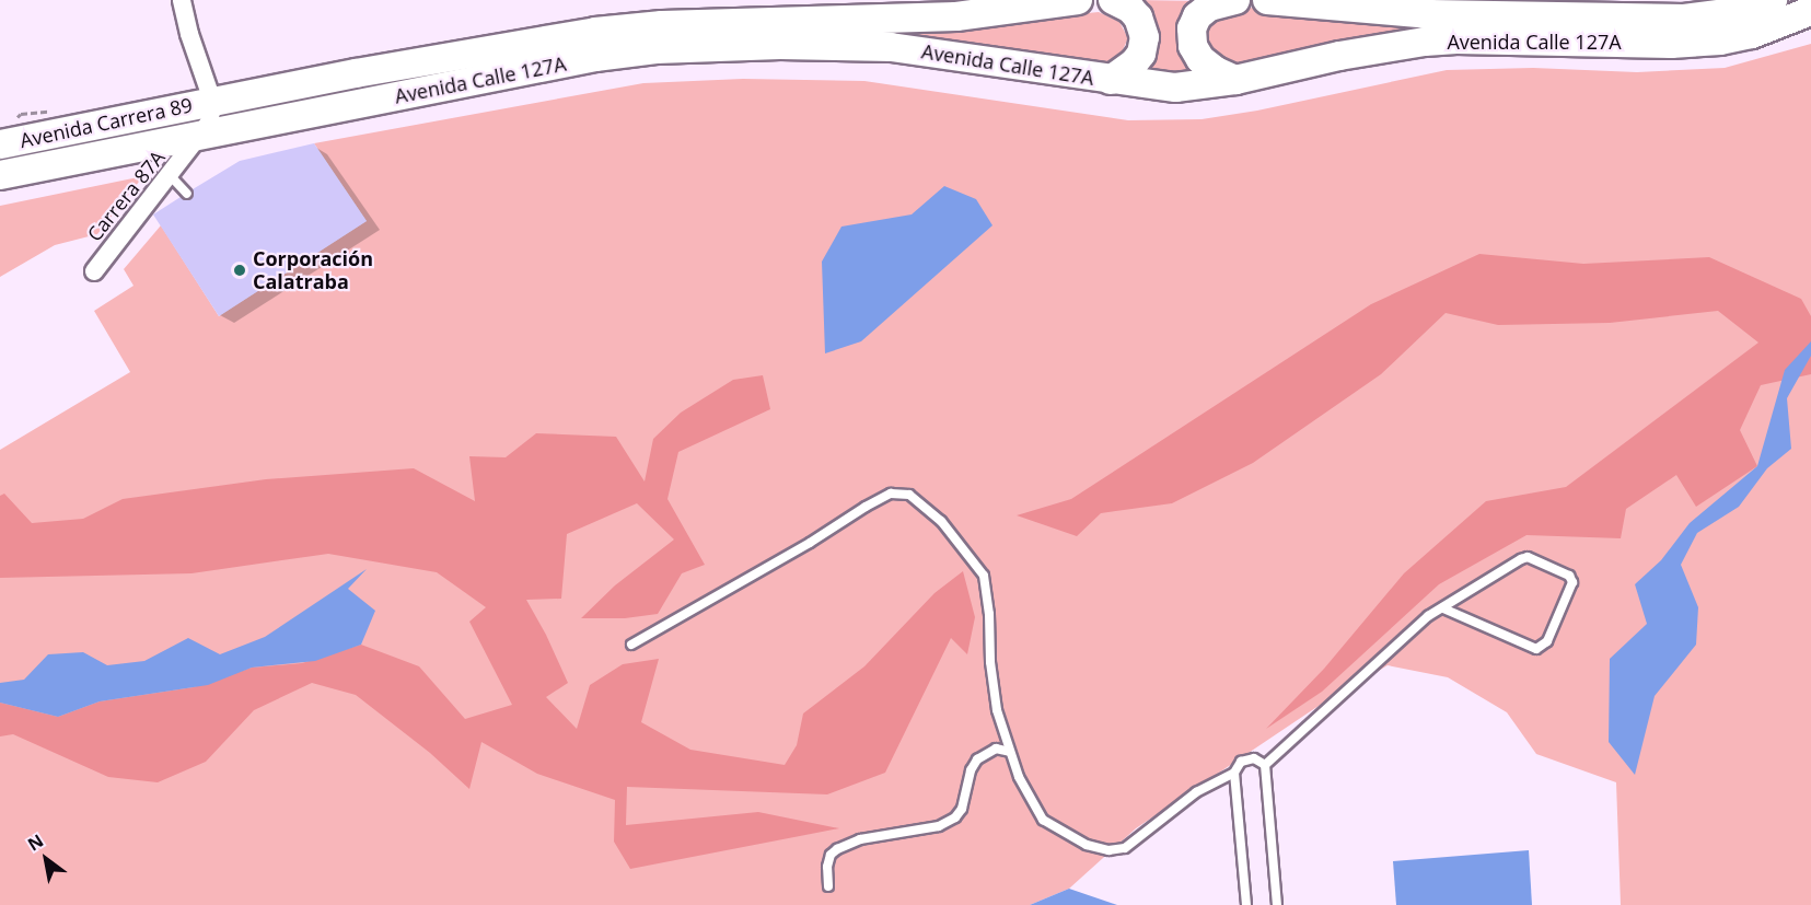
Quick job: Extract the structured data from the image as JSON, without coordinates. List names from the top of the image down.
{
  "streets": {
    "main road": ["Avenida Calle 127A", "Avenida Carrera 89"],
    "street": ["Carrera 87A"]
  },
  "crossings": [
    ["Avenida Calle 127A", "Avenida Carrera 89"],
    ["Avenida Calle 127A", "Carrera 87A"],
    ["Avenida Carrera 89", "Carrera 87A"]
  ],
  "places": ["Corporación Calatraba"],
  "north": "top left"
}
